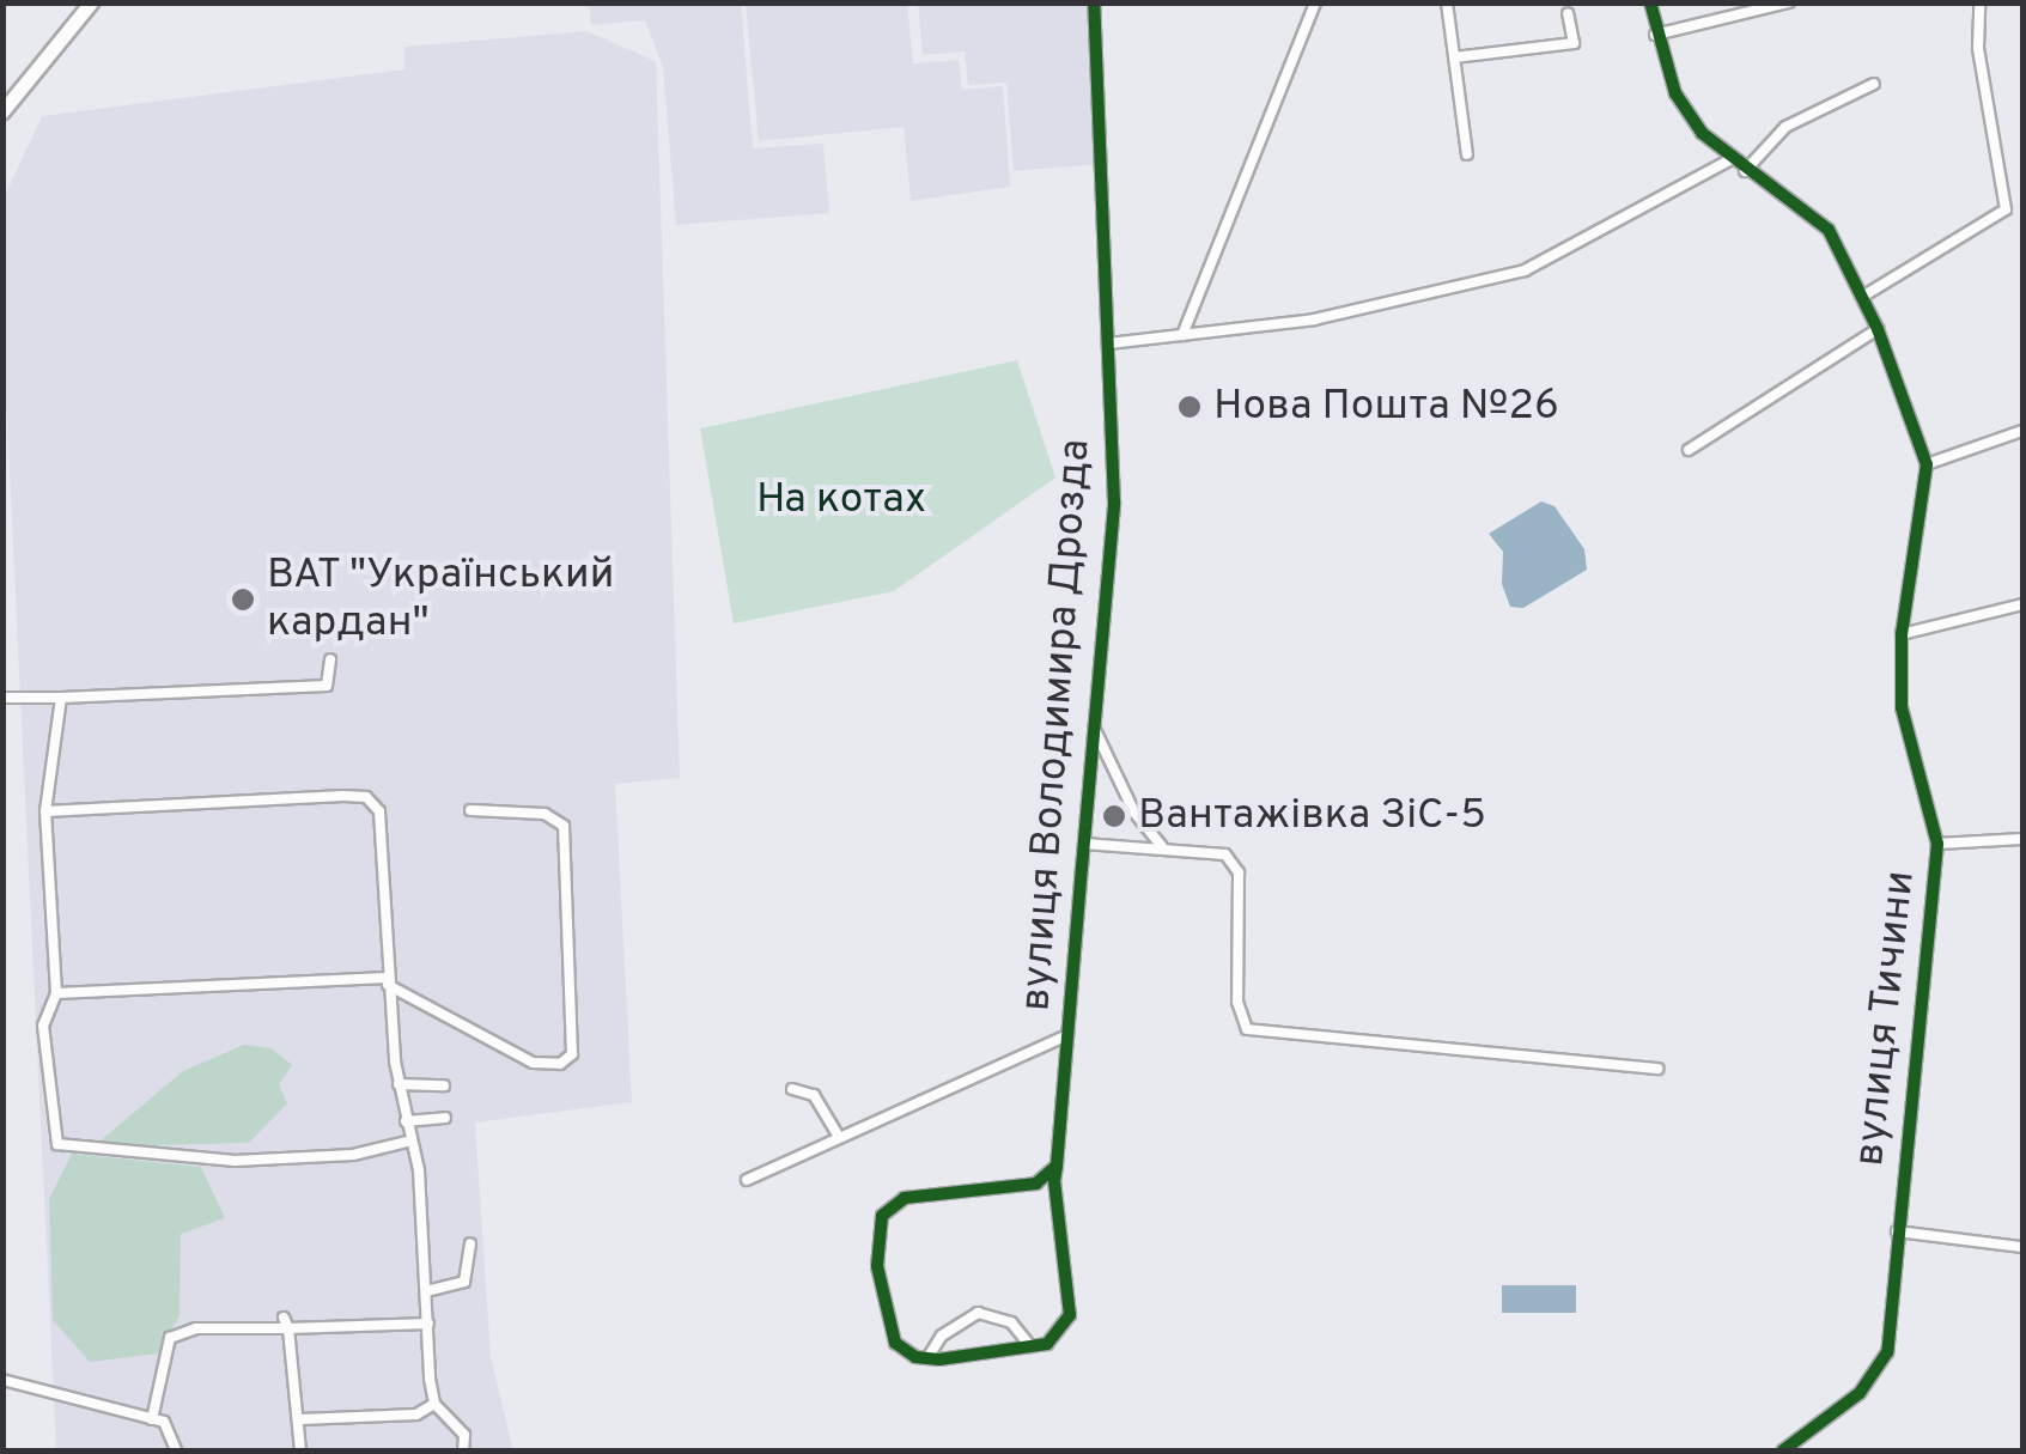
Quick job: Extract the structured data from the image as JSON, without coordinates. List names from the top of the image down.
{
  "streets": {
    "street": ["вулиця Володимира Дрозда", "вулиця Тичини"]
  },
  "parks": ["На котах"],
  "places": ["Нова Пошта №26", "ВАТ \"Український кардан\"", "Вантажівка ЗіС-5"]
}
